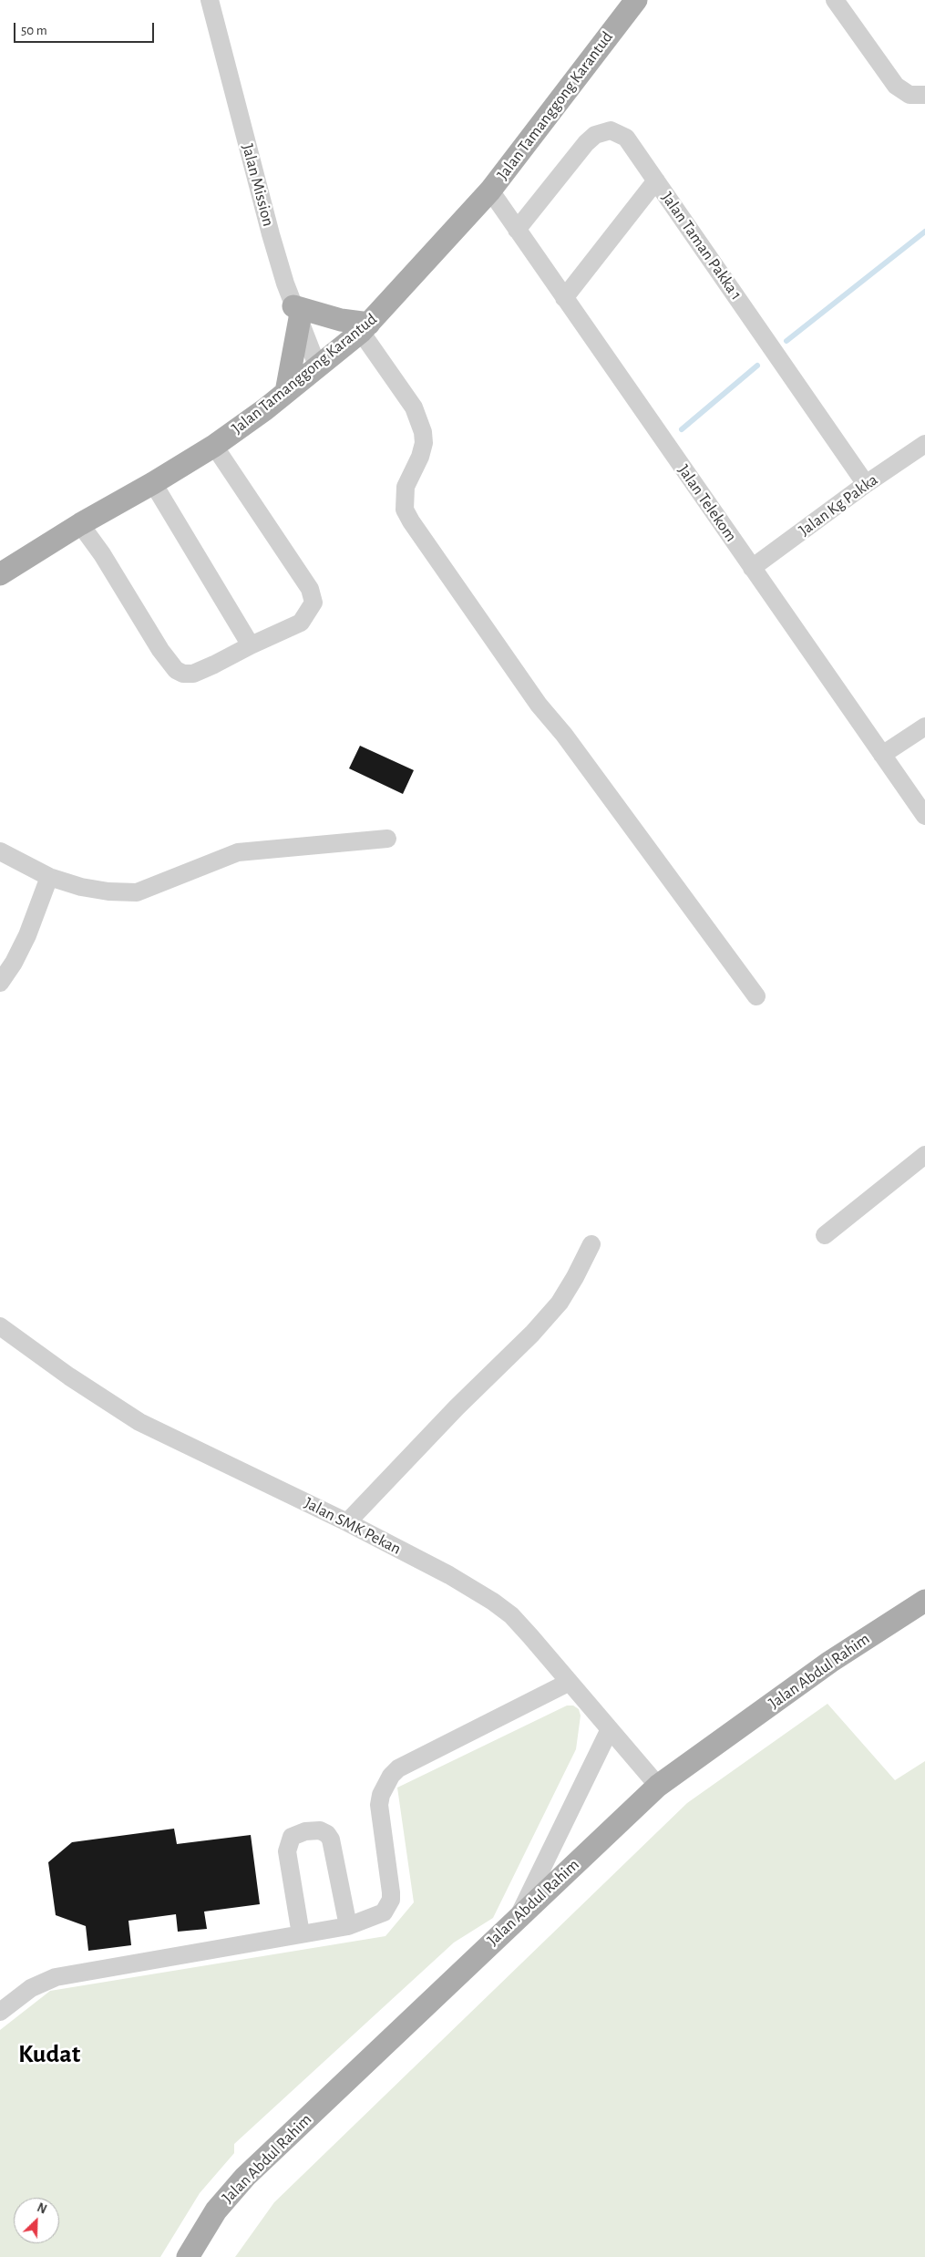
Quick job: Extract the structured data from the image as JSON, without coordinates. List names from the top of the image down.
{
  "streets": {
    "main road": ["Jalan Tamanggong Karantud", "Jalan Abdul Rahim"],
    "street": [
      "Jalan Mission",
      "Jalan Taman Pakka 1",
      "Jalan Telekom",
      "Jalan Kg Pakka",
      "Jalan SMK Pekan"
    ]
  },
  "crossings": [
    ["Jalan Tamanggong Karantud", "Jalan Mission"],
    ["Jalan Tamanggong Karantud", "Jalan Telekom"],
    ["Jalan Taman Pakka 1", "Jalan Telekom"],
    ["Jalan Taman Pakka 1", "Jalan Kg Pakka"],
    ["Jalan Telekom", "Jalan Kg Pakka"],
    ["Jalan SMK Pekan", "Jalan Abdul Rahim"]
  ],
  "districts": ["Kudat"],
  "scale_bar": "50 m",
  "north": "top right"
}
